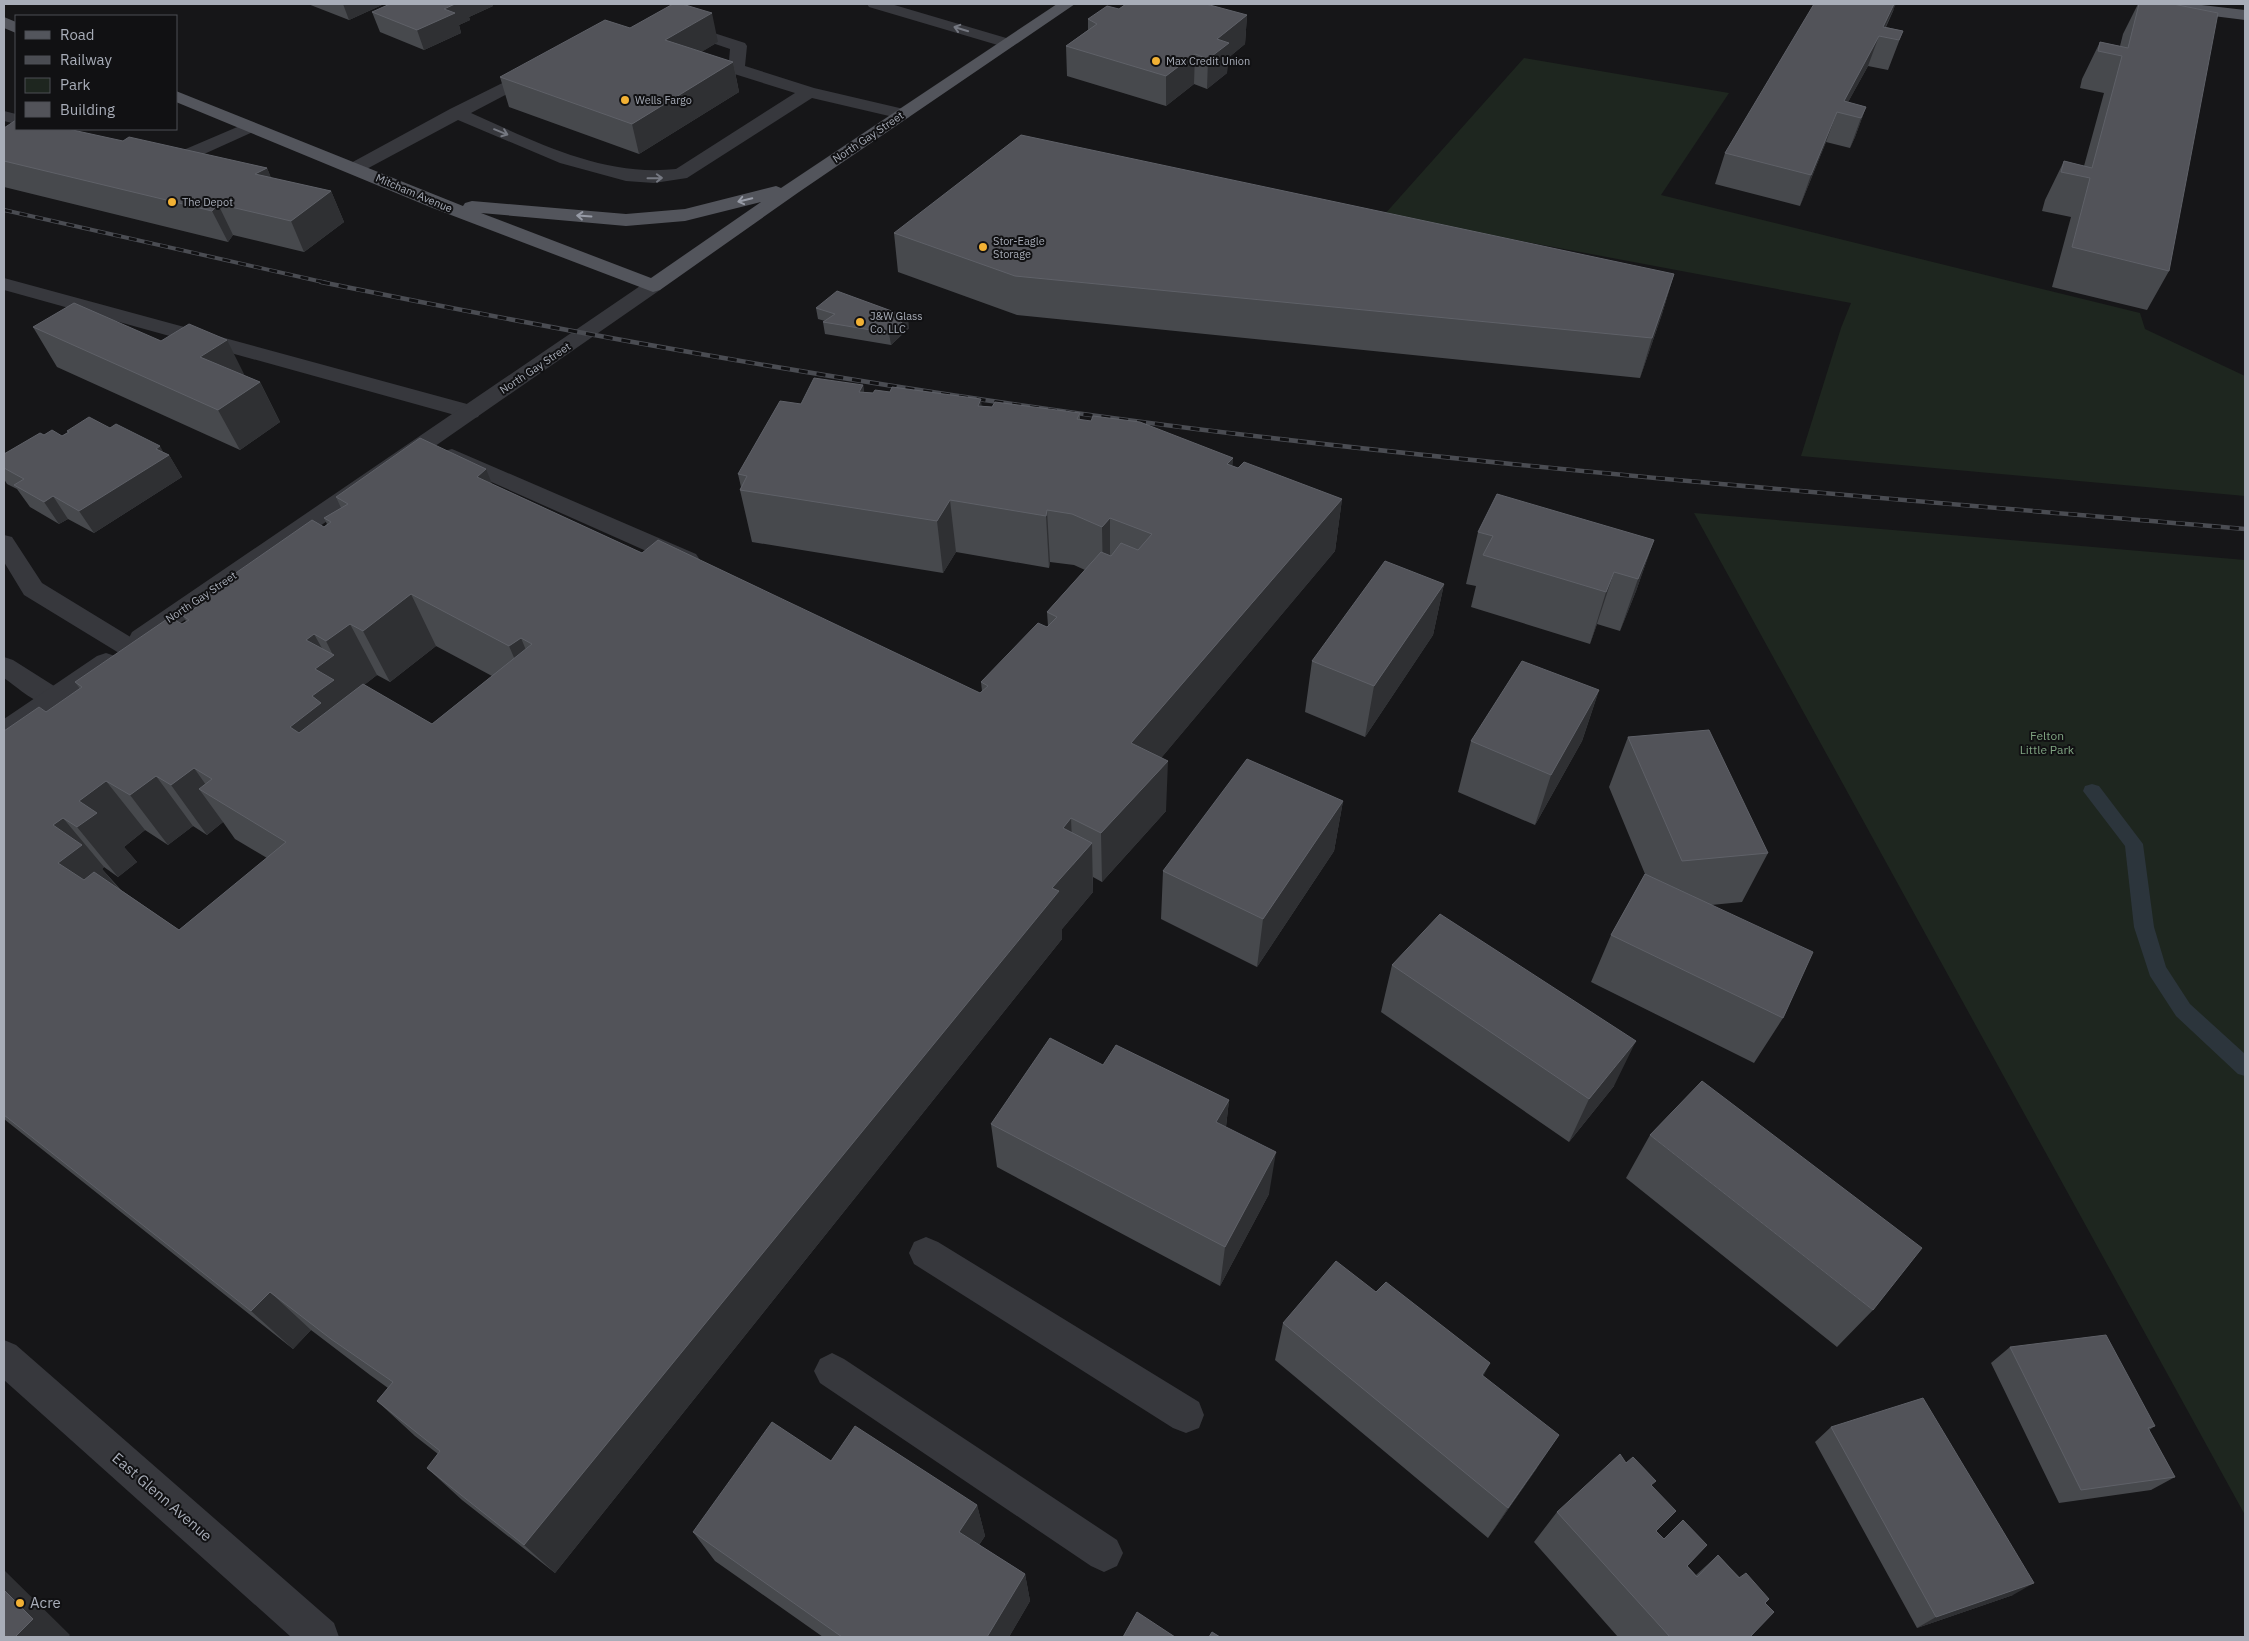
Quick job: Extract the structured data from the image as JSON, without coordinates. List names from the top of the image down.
{
  "streets": {
    "main road": ["North Gay Street", "Mitcham Avenue"],
    "street": ["East Glenn Avenue"]
  },
  "crossings": [
    ["North Gay Street", "Mitcham Avenue"]
  ],
  "parks": ["Felton Little Park"],
  "places": [
    "Max Credit Union",
    "Wells Fargo",
    "The Depot",
    "Stor-Eagle Storage",
    "J&W Glass Co. LLC",
    "Acre"
  ],
  "legend": [
    "Road",
    "Railway",
    "Park",
    "Building"
  ]
}
